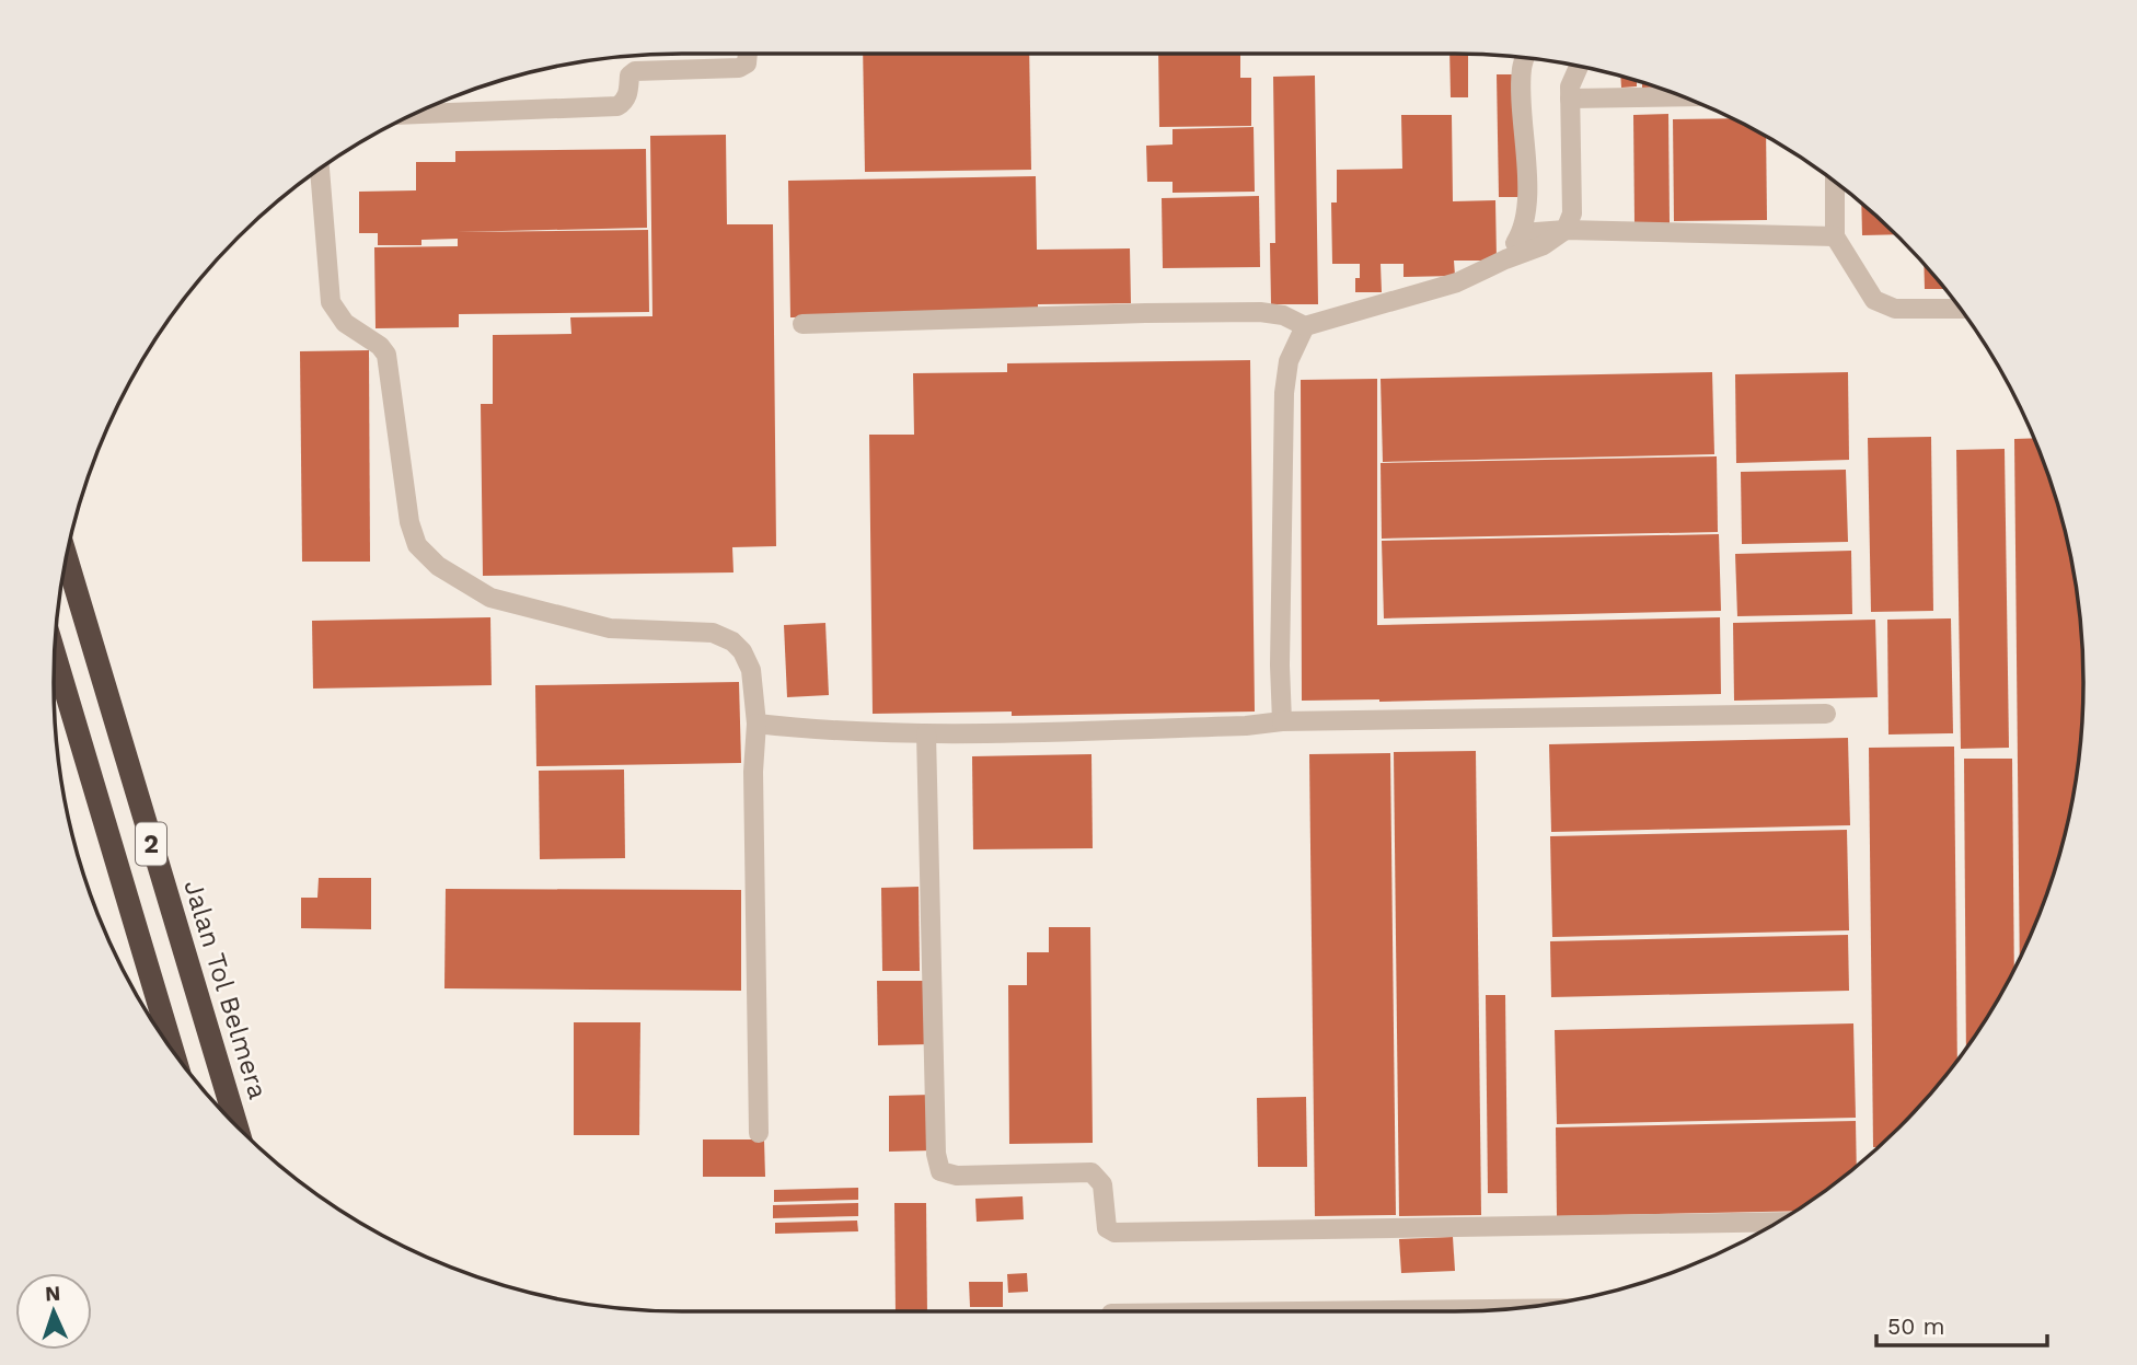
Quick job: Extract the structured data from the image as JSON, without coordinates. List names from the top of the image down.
{
  "streets": {
    "highway": ["2", "Jalan Tol Belmera"]
  },
  "scale_bar": "50 m",
  "north": "top"
}
